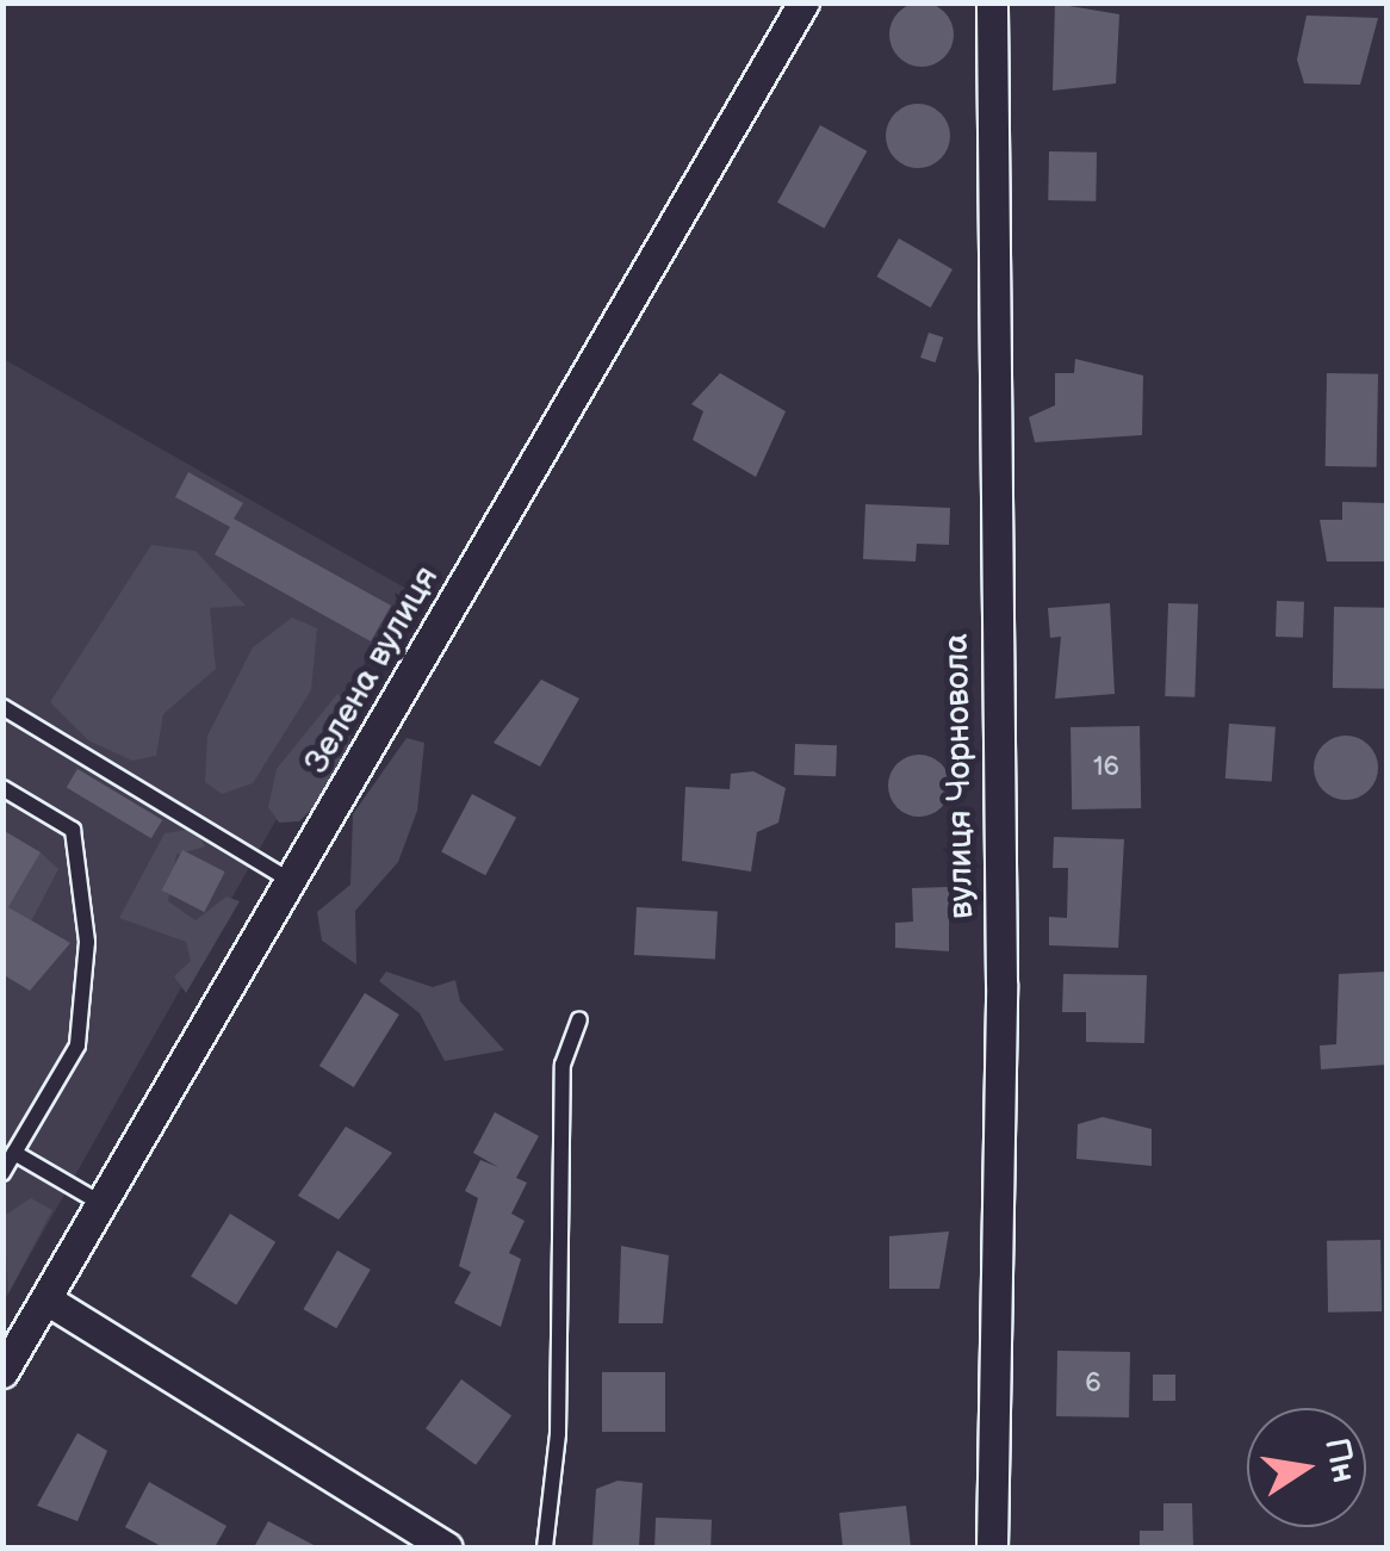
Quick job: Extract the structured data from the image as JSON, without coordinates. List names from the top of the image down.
{
  "streets": {
    "street": ["Зелена вулиця", "вулиця Чорновола"]
  },
  "house_numbers": ["16", "6"],
  "north": "right"
}
